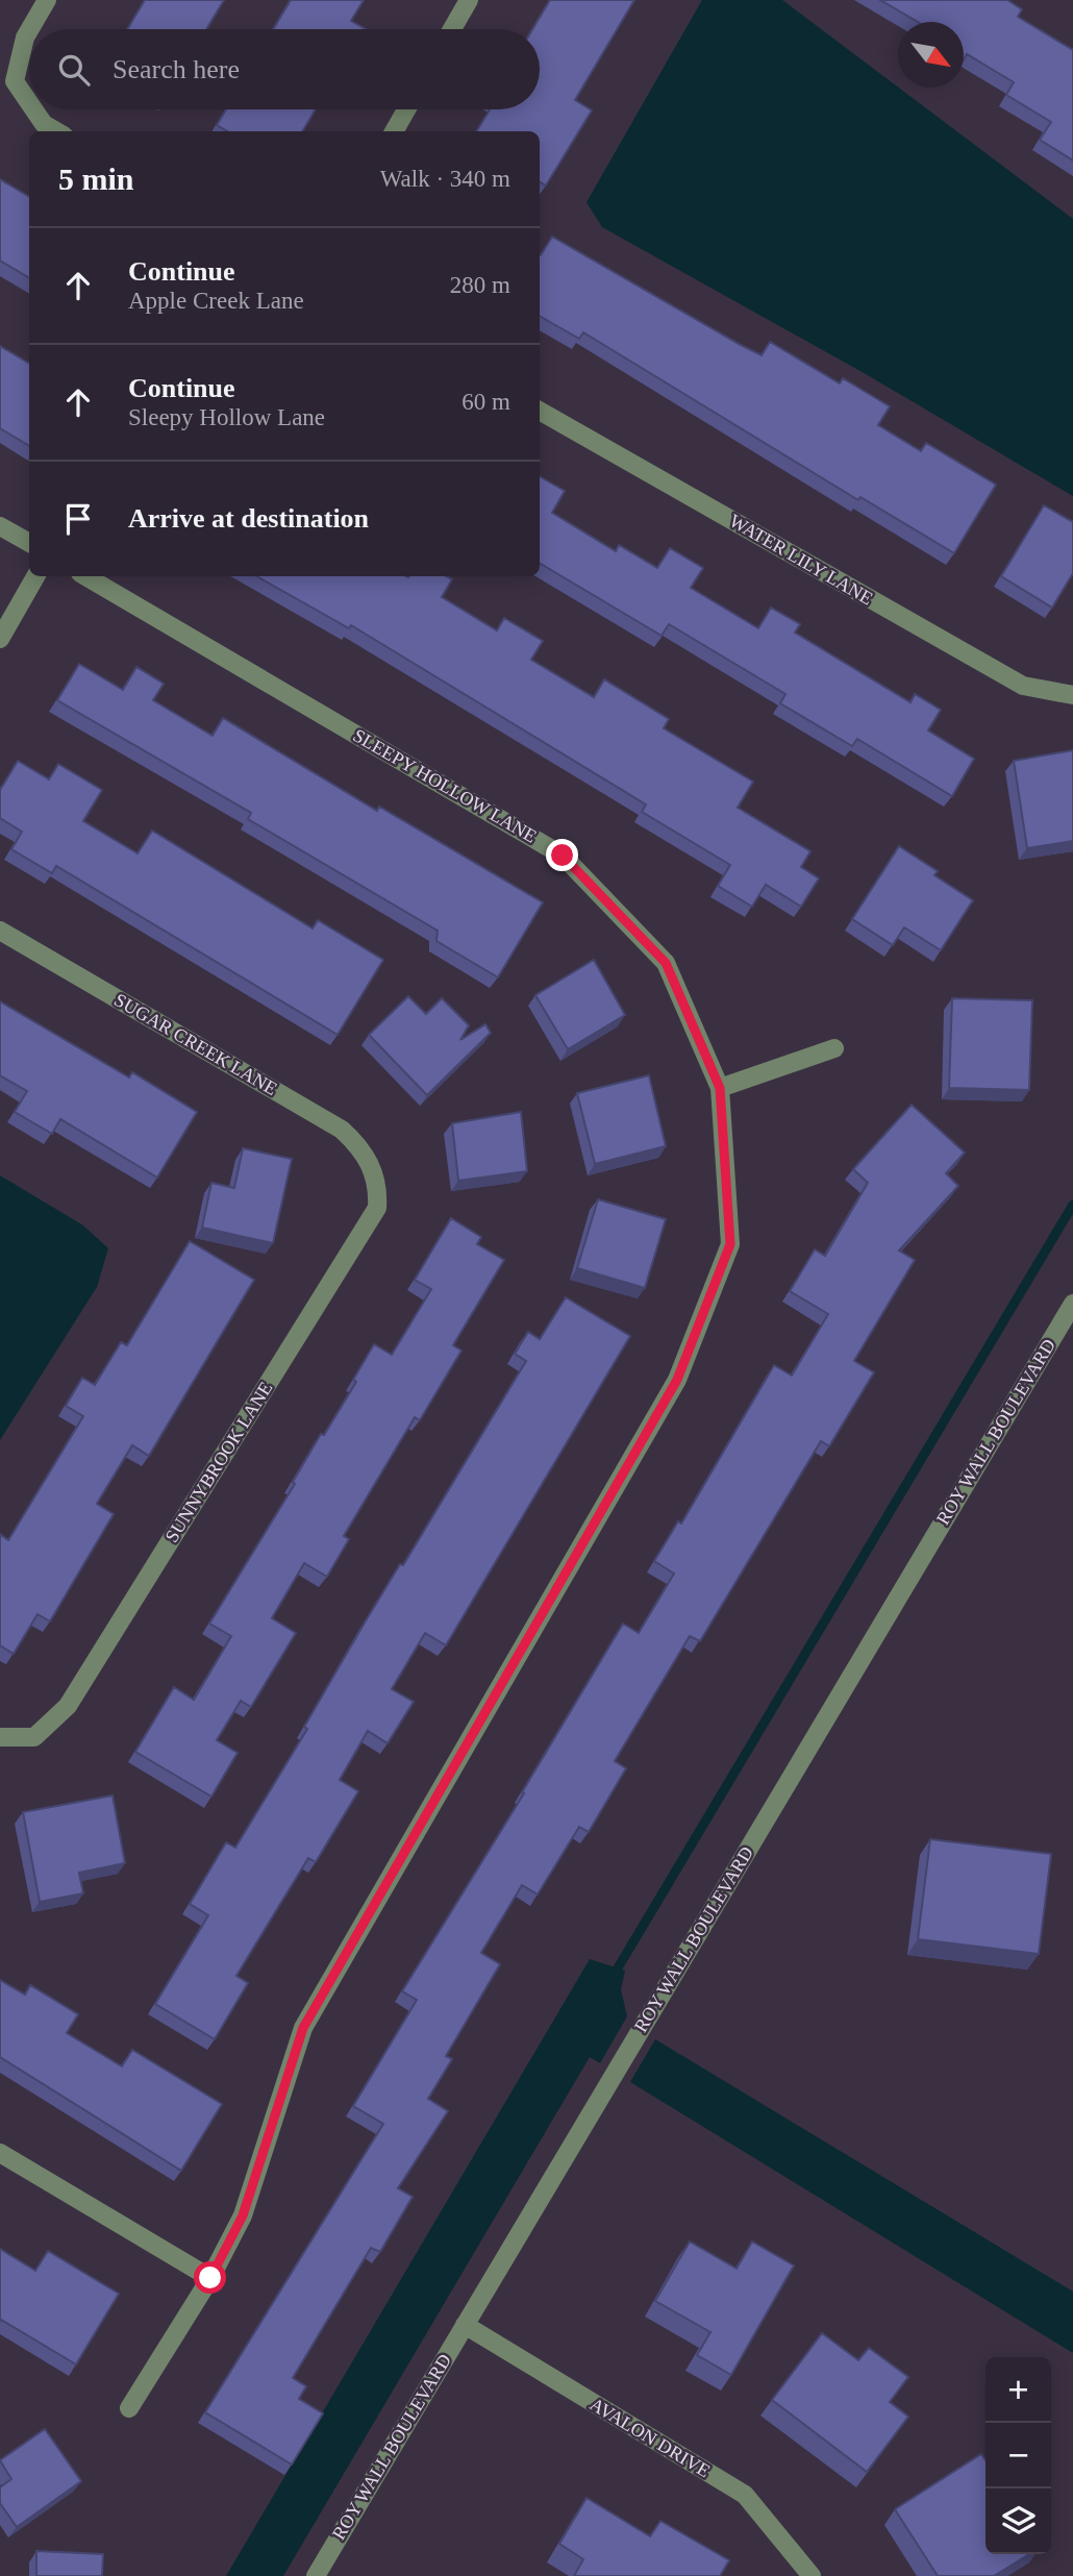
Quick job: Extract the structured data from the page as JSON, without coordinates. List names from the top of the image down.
{
  "streets": {
    "street": [
      "WATER LILY LANE",
      "SLEEPY HOLLOW LANE",
      "SUGAR CREEK LANE",
      "ROY WALL BOULEVARD",
      "SUNNYBROOK LANE",
      "AVALON DRIVE"
    ]
  },
  "crossings": [
    ["SUGAR CREEK LANE", "SUNNYBROOK LANE"],
    ["ROY WALL BOULEVARD", "AVALON DRIVE"]
  ],
  "north": "bottom right",
  "page": {
    "search": "Search here",
    "heading": ["5 min", "Walk · 340 m"],
    "list": [
      ["Continue", "Apple Creek Lane", "280 m"],
      ["Continue", "Sleepy Hollow Lane", "60 m"],
      "Arrive at destination"
    ],
    "map_buttons": ["+", "−"]
  }
}
